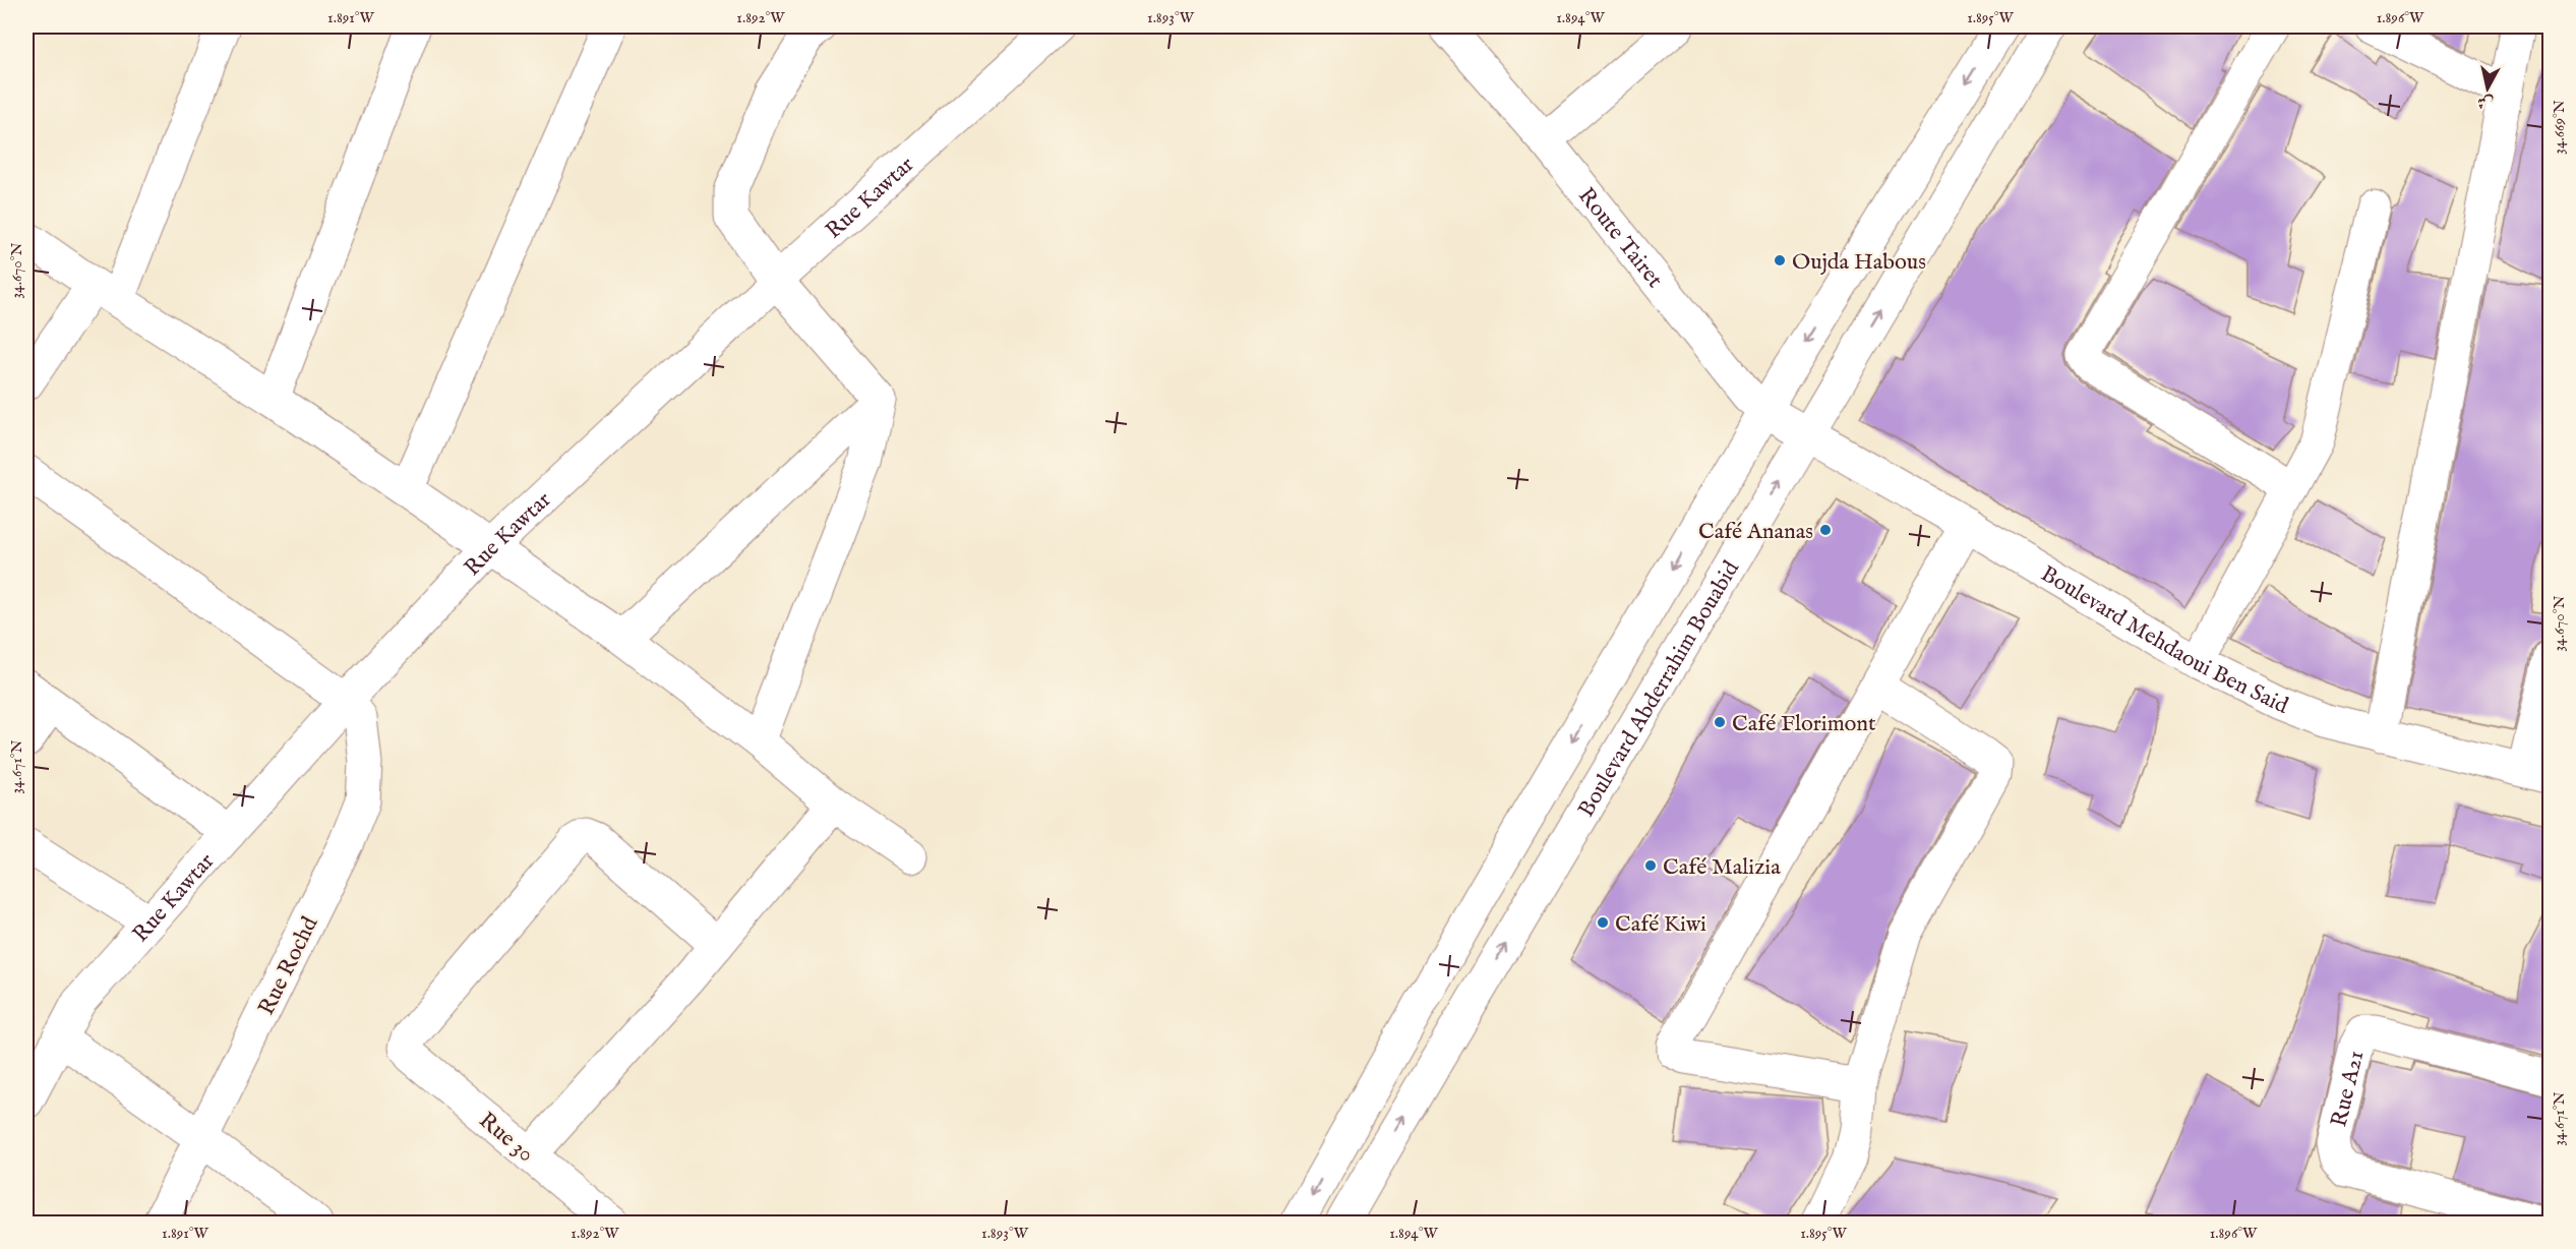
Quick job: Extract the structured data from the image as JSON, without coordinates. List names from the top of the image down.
{
  "streets": {
    "street": [
      "Rue Kawtar",
      "Route Tairet",
      "Boulevard Mehdaoui Ben Said",
      "Boulevard Abderrahim Bouabid",
      "Rue Rochd",
      "Rue A21",
      "Rue 30"
    ]
  },
  "crossings": [
    ["Rue Kawtar", "Rue Rochd"],
    ["Route Tairet", "Boulevard Mehdaoui Ben Said"],
    ["Route Tairet", "Boulevard Abderrahim Bouabid"],
    ["Boulevard Mehdaoui Ben Said", "Boulevard Abderrahim Bouabid"]
  ],
  "places": [
    "Oujda Habous",
    "Café Ananas",
    "Café Florimont",
    "Café Malizia",
    "Café Kiwi"
  ],
  "north": "bottom",
  "coordinates": [
    "1.891°W",
    "1.892°W",
    "1.893°W",
    "1.894°W",
    "1.895°W",
    "1.896°W",
    "34.669°N",
    "34.670°N",
    "34.671°N"
  ]
}
